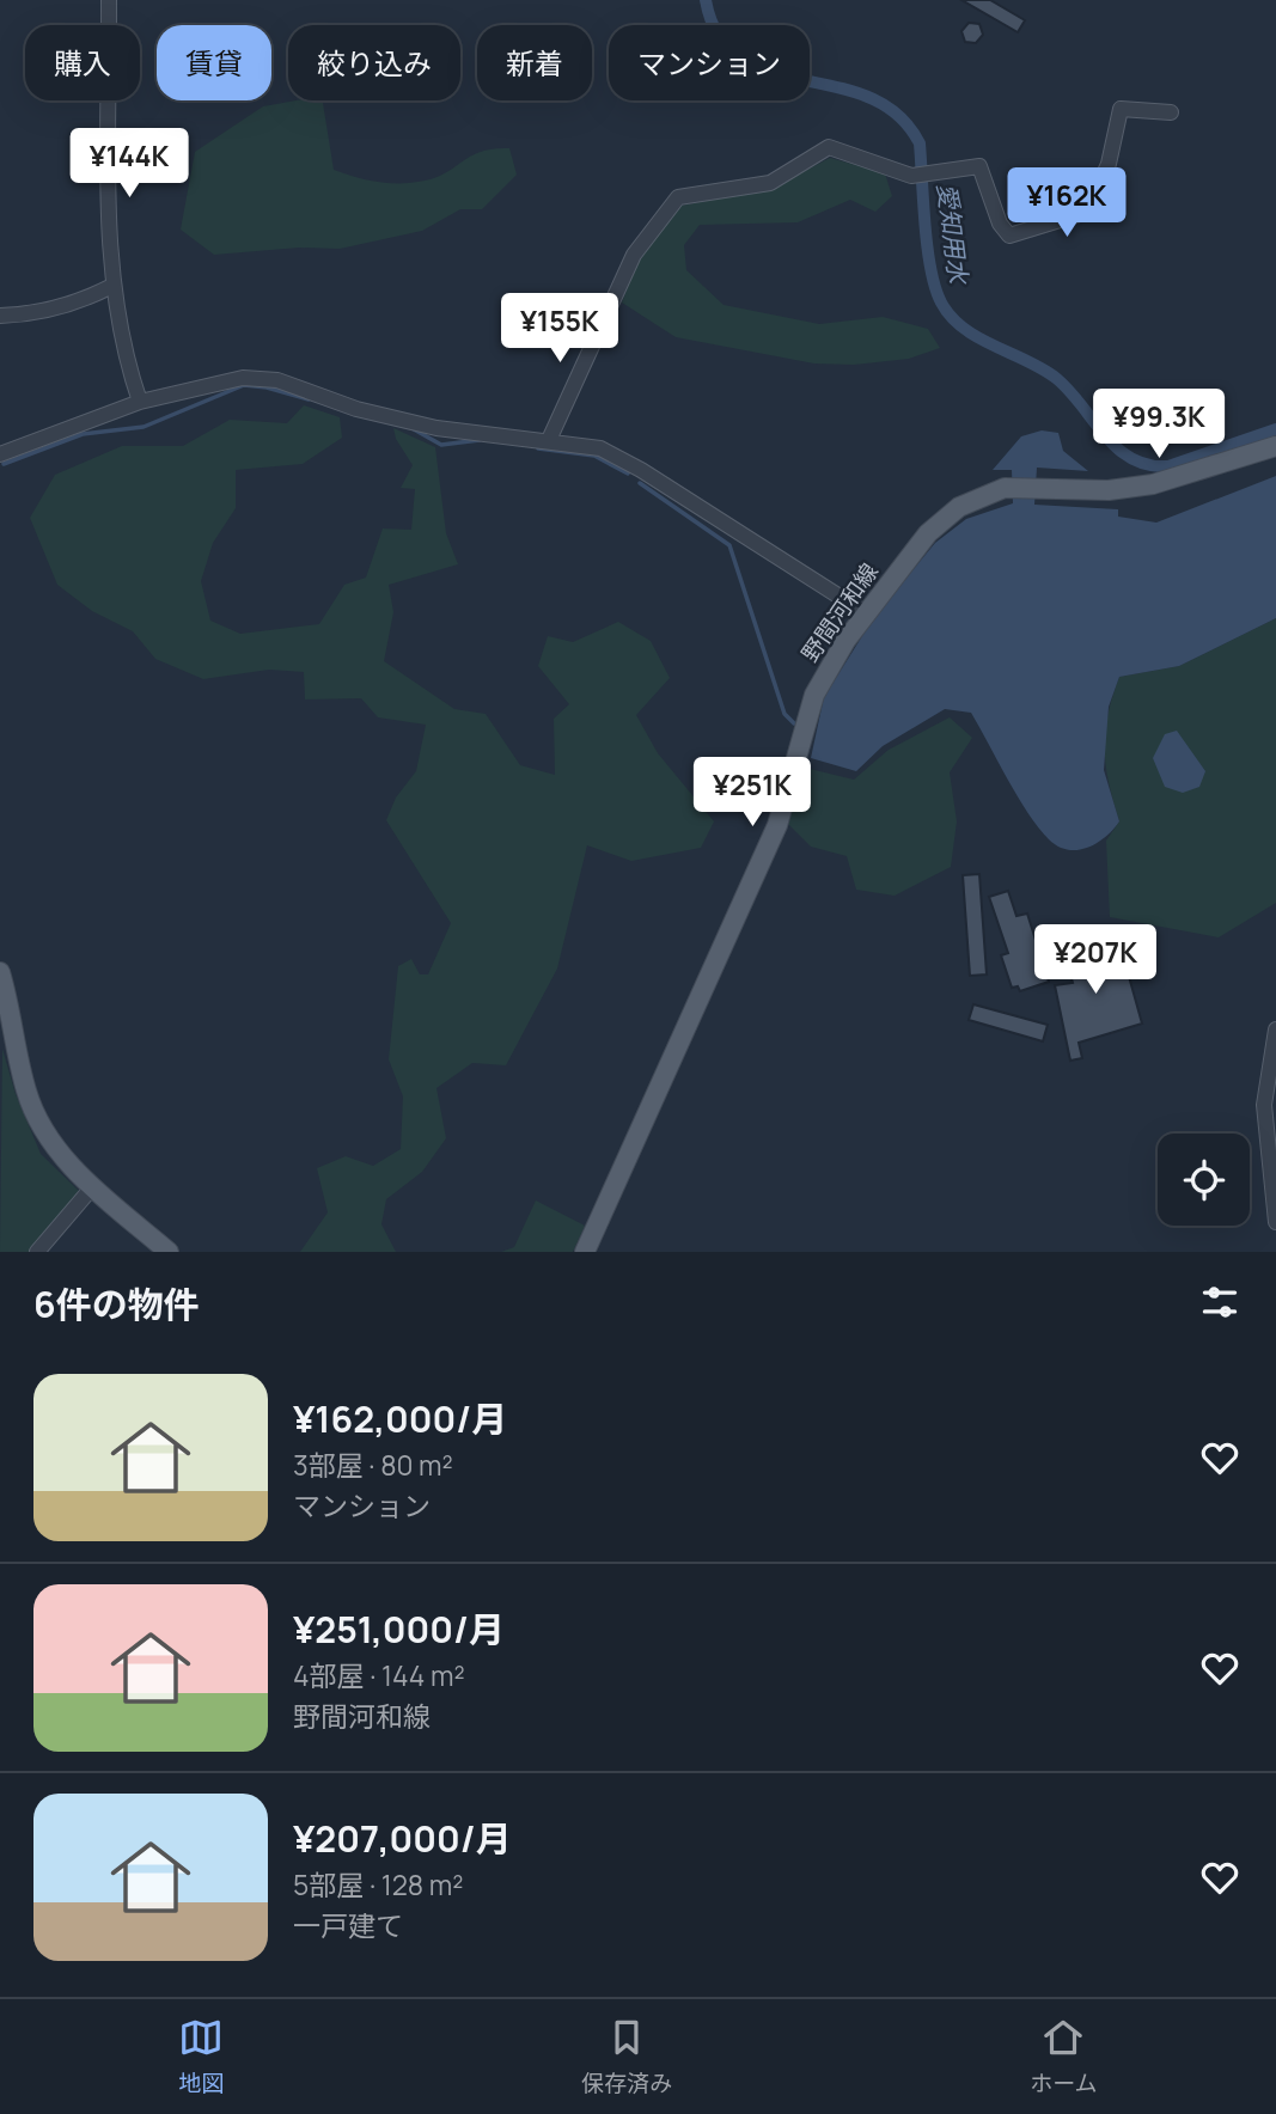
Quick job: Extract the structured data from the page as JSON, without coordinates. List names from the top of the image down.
{
  "streets": {
    "main road": ["野間河和線"]
  },
  "water": ["愛知用水"],
  "page": {
    "chip": [
      "購入",
      "賃貸",
      "絞り込み",
      "新着",
      "マンション"
    ],
    "price": [
      "¥144K",
      "¥162K",
      "¥155K",
      "¥99.3K",
      "¥251K",
      "¥207K"
    ],
    "heading": "6件の物件",
    "list": [
      {
        "name": "¥162,000/月",
        "note": "3部屋 · 80 m² · マンション"
      },
      {
        "name": "¥251,000/月",
        "note": "4部屋 · 144 m² · 野間河和線"
      },
      {
        "name": "¥207,000/月",
        "note": "5部屋 · 128 m² · 一戸建て"
      }
    ],
    "tabs": ["地図", "保存済み", "ホーム"]
  }
}
